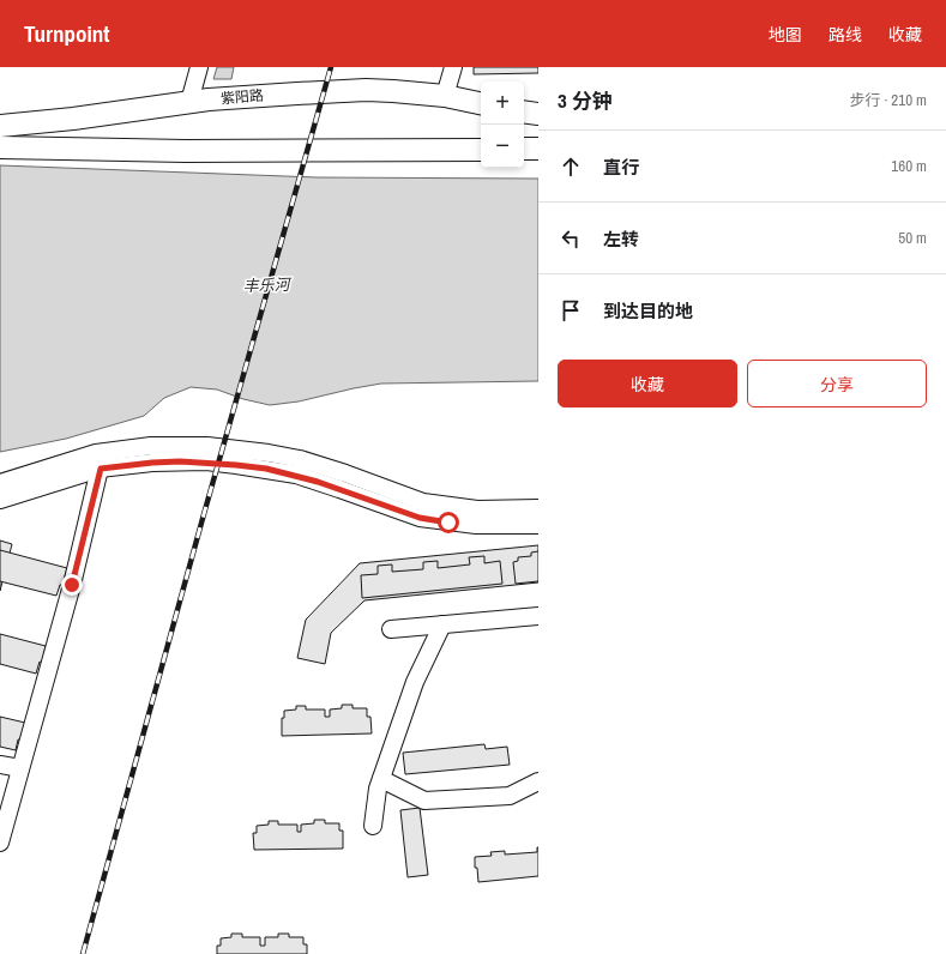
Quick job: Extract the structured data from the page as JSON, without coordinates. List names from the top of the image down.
{
  "streets": {
    "main road": ["紫阳路"]
  },
  "water": ["丰乐河"],
  "page": {
    "header": "Turnpoint",
    "nav": ["地图", "路线", "收藏"],
    "heading": ["3 分钟", "步行 · 210 m"],
    "map_buttons": ["+", "−"],
    "list": [
      ["直行", "160 m"],
      ["左转", "50 m"],
      "到达目的地"
    ],
    "buttons": ["收藏", "分享"]
  }
}
